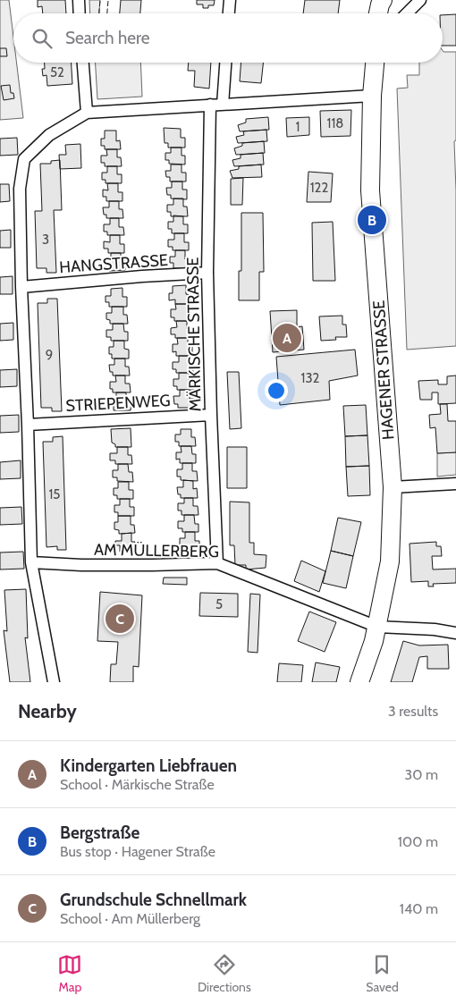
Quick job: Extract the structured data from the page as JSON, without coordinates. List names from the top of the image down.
{
  "streets": {
    "main road": ["HAGENER STRASSE"],
    "street": [
      "HANGSTRASSE",
      "MÄRKISCHE STRASSE",
      "STRIEPENWEG",
      "AM MÜLLERBERG"
    ]
  },
  "crossings": [
    ["HANGSTRASSE", "MÄRKISCHE STRASSE"],
    ["MÄRKISCHE STRASSE", "STRIEPENWEG"],
    ["MÄRKISCHE STRASSE", "AM MÜLLERBERG"],
    ["HAGENER STRASSE", "AM MÜLLERBERG"]
  ],
  "house_numbers": [
    "52",
    "118",
    "1",
    "122",
    "3",
    "9",
    "132",
    "15",
    "5"
  ],
  "page": {
    "search": "Search here",
    "pins": ["B", "A", "C"],
    "heading": ["Nearby", "3 results"],
    "list": [
      {
        "mark": "A",
        "name": "Kindergarten Liebfrauen",
        "note": "School · Märkische Straße",
        "value": "30 m"
      },
      {
        "mark": "B",
        "name": "Bergstraße",
        "note": "Bus stop · Hagener Straße",
        "value": "100 m"
      },
      {
        "mark": "C",
        "name": "Grundschule Schnellmark",
        "note": "School · Am Müllerberg",
        "value": "140 m"
      }
    ],
    "nav": ["Map", "Directions", "Saved"]
  }
}
